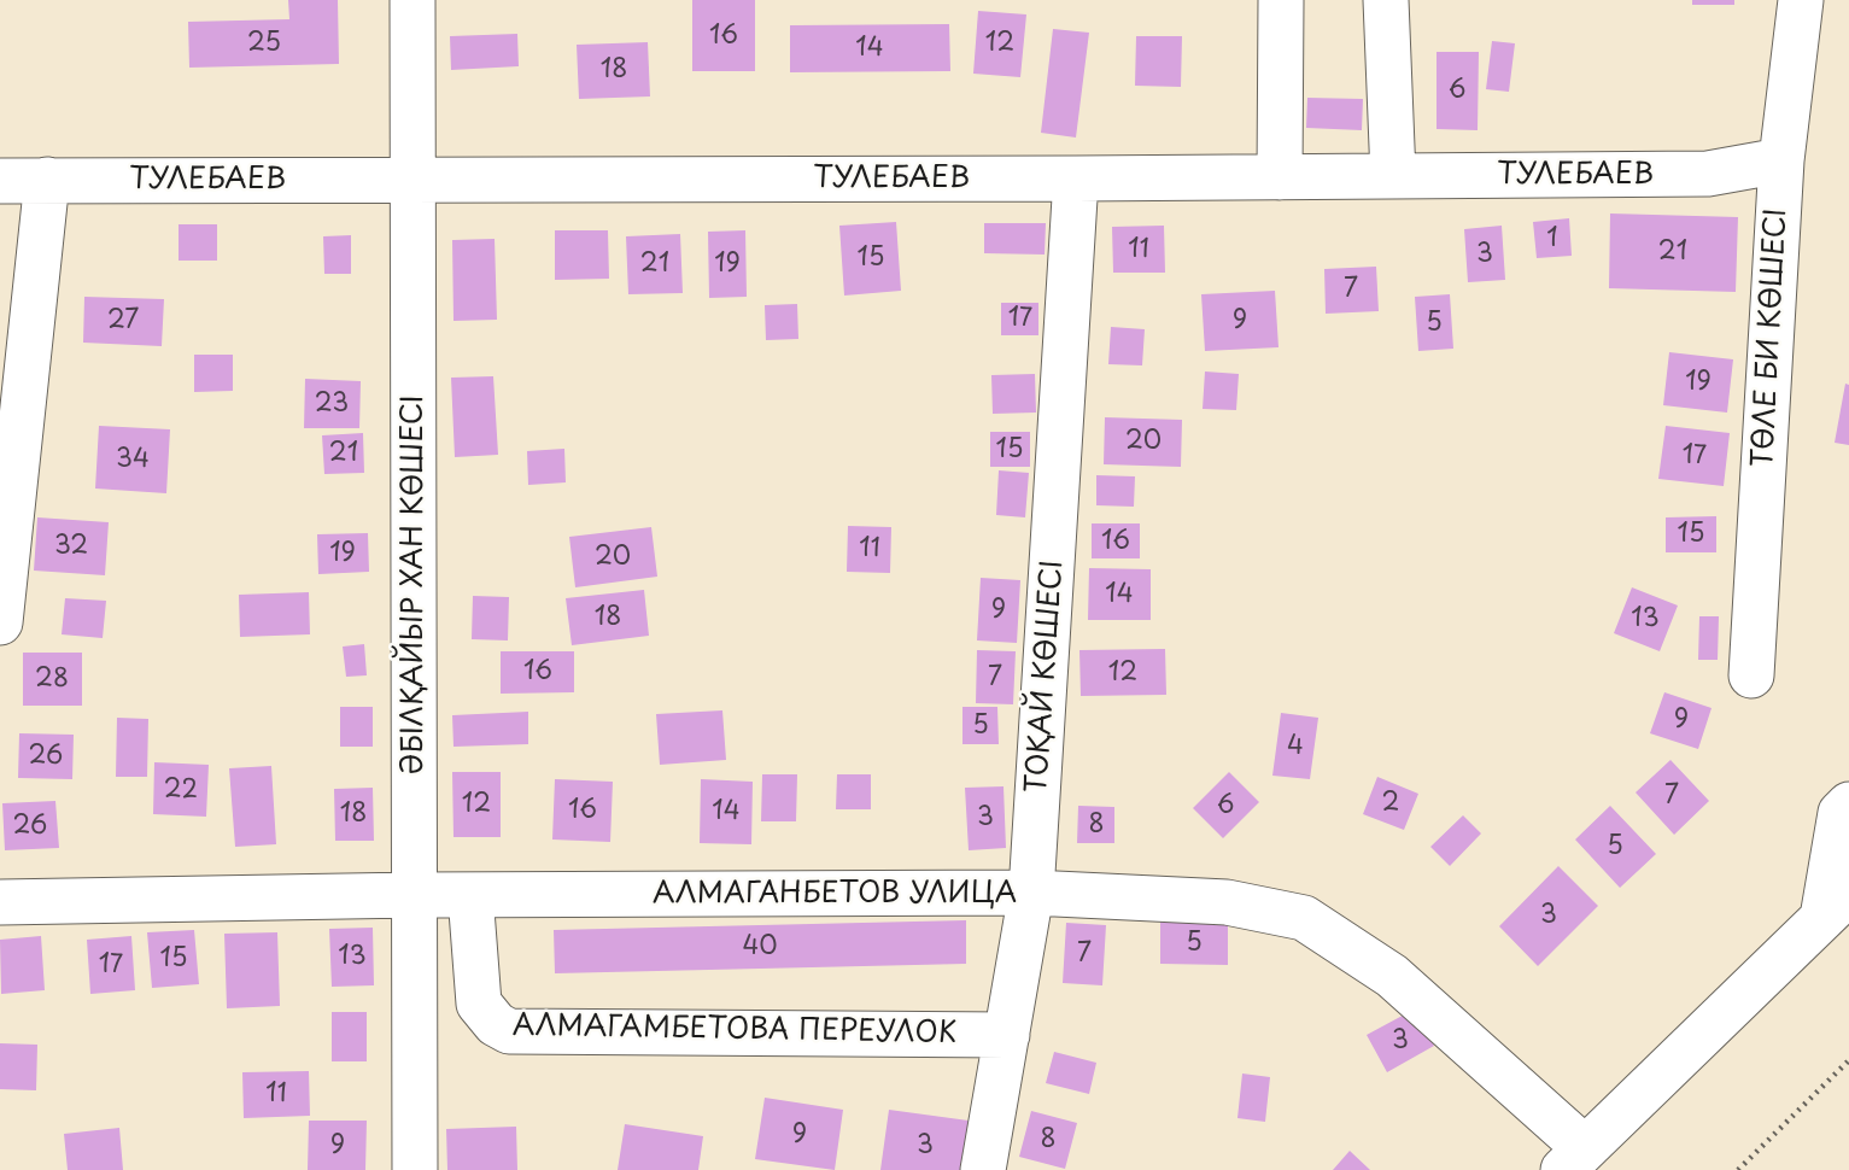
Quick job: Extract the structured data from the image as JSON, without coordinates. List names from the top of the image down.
{
  "streets": {
    "street": [
      "ТУЛЕБАЕВ",
      "ТӨЛЕ БИ КӨШЕСІ",
      "ӘБІЛҚАЙЫР ХАН КӨШЕСІ",
      "ТОҚАЙ КӨШЕСІ",
      "АЛМАГАНБЕТОВ УЛИЦА",
      "АЛМАГАМБЕТОВА ПЕРЕУЛОК"
    ]
  },
  "crossings": [
    ["ТУЛЕБАЕВ", "ТӨЛЕ БИ КӨШЕСІ"],
    ["ТУЛЕБАЕВ", "ӘБІЛҚАЙЫР ХАН КӨШЕСІ"],
    ["ТУЛЕБАЕВ", "ТОҚАЙ КӨШЕСІ"],
    ["ӘБІЛҚАЙЫР ХАН КӨШЕСІ", "АЛМАГАНБЕТОВ УЛИЦА"],
    ["ТОҚАЙ КӨШЕСІ", "АЛМАГАНБЕТОВ УЛИЦА"],
    ["ТОҚАЙ КӨШЕСІ", "АЛМАГАМБЕТОВА ПЕРЕУЛОК"],
    ["АЛМАГАНБЕТОВ УЛИЦА", "АЛМАГАМБЕТОВА ПЕРЕУЛОК"]
  ],
  "house_numbers": [
    "16",
    "25",
    "12",
    "14",
    "18",
    "6",
    "1",
    "11",
    "21",
    "3",
    "15",
    "21",
    "19",
    "7",
    "17",
    "27",
    "9",
    "5",
    "19",
    "23",
    "20",
    "15",
    "21",
    "17",
    "34",
    "15",
    "16",
    "32",
    "11",
    "19",
    "20",
    "14",
    "9",
    "18",
    "13",
    "16",
    "12",
    "7",
    "28",
    "9",
    "5",
    "4",
    "26",
    "22",
    "7",
    "2",
    "12",
    "6",
    "16",
    "14",
    "18",
    "3",
    "8",
    "26",
    "5",
    "3",
    "5",
    "40",
    "7",
    "13",
    "15",
    "17",
    "3",
    "11",
    "9",
    "8",
    "9",
    "3"
  ]
}
